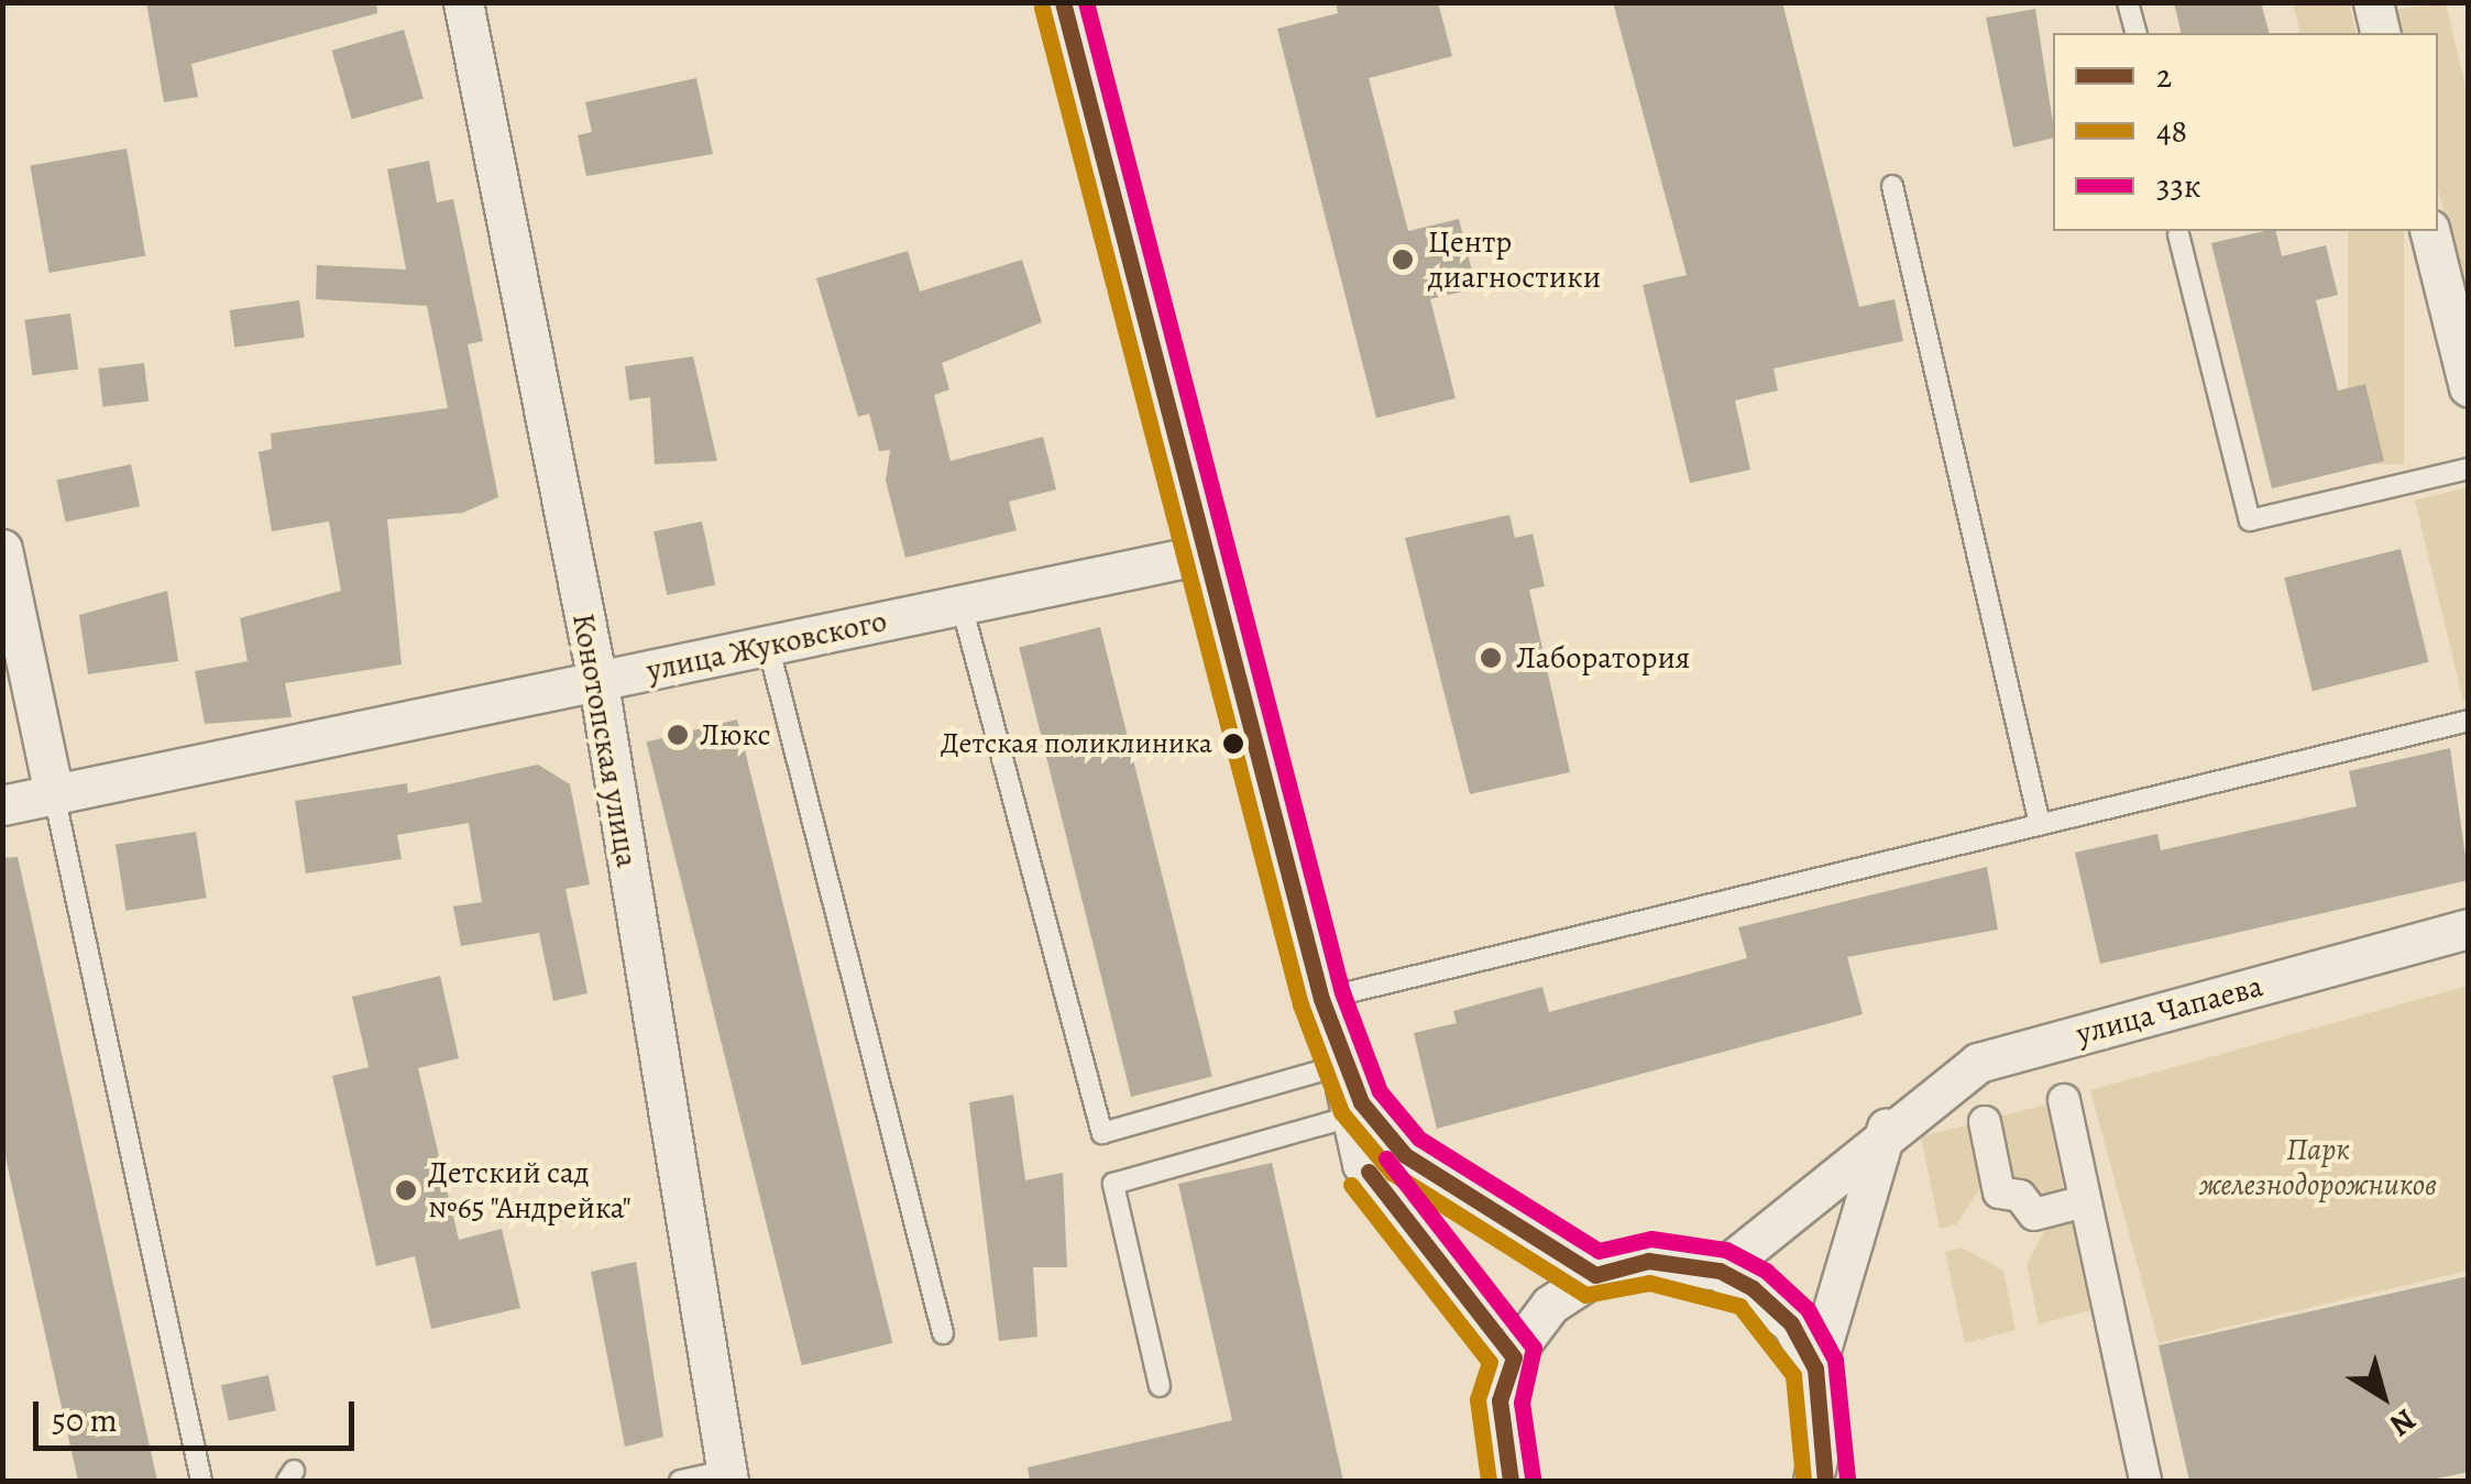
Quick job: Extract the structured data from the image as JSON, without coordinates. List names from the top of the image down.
{
  "streets": {
    "street": ["улица Жуковского", "Конотопская улица", "улица Чапаева"]
  },
  "crossings": [
    ["улица Жуковского", "Конотопская улица"]
  ],
  "parks": ["Парк железнодорожников"],
  "places": [
    "Центр диагностики",
    "Лаборатория",
    "Люкс",
    "Детская поликлиника",
    "Детский сад №65 \"Андрейка\""
  ],
  "lines": ["transit line 2", "transit line 33к", "transit line 48"],
  "legend": ["2", "48", "33к"],
  "scale_bar": "50 m",
  "north": "bottom right"
}
